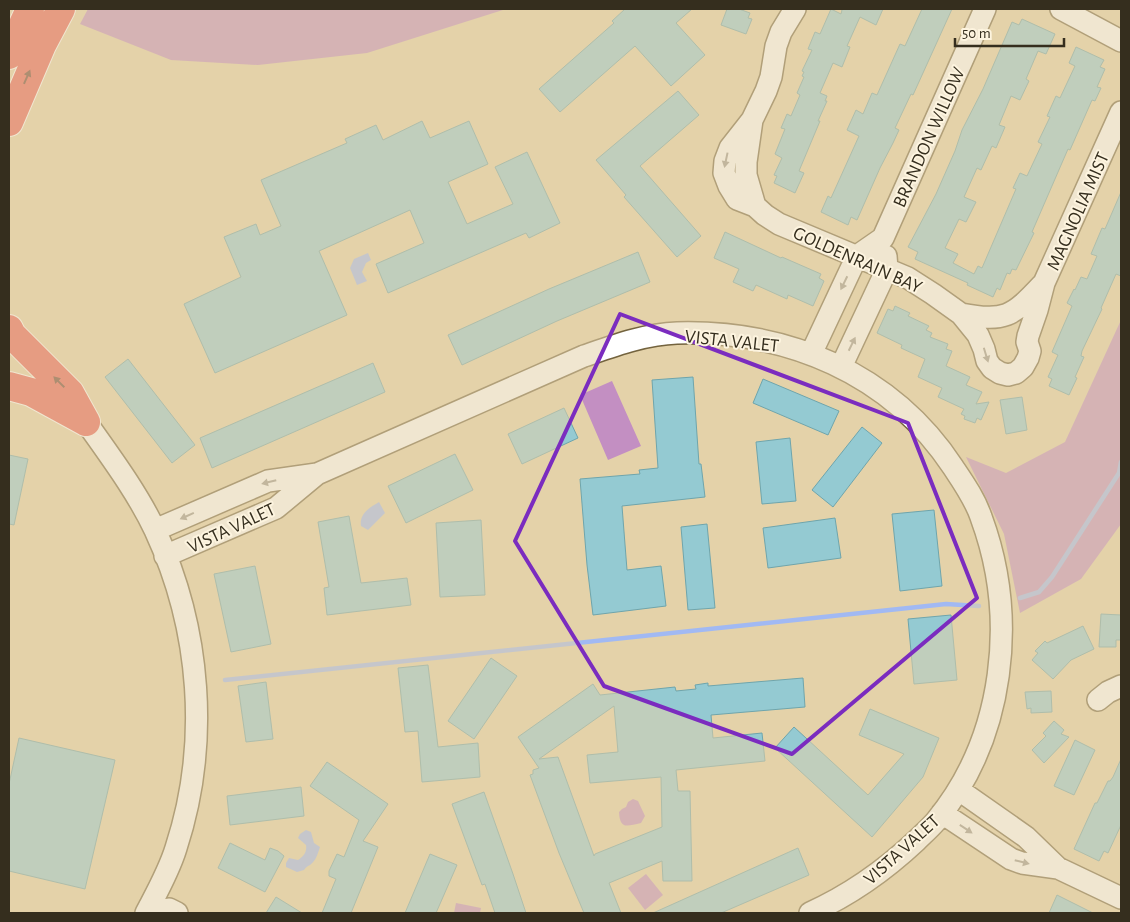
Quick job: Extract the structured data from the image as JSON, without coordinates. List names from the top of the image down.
{
  "streets": {
    "street": [
      "BRANDON WILLOW",
      "MAGNOLIA MIST",
      "GOLDENRAIN BAY",
      "VISTA VALET"
    ]
  },
  "crossings": [
    ["MAGNOLIA MIST", "GOLDENRAIN BAY"]
  ],
  "scale_bar": "50 m"
}
